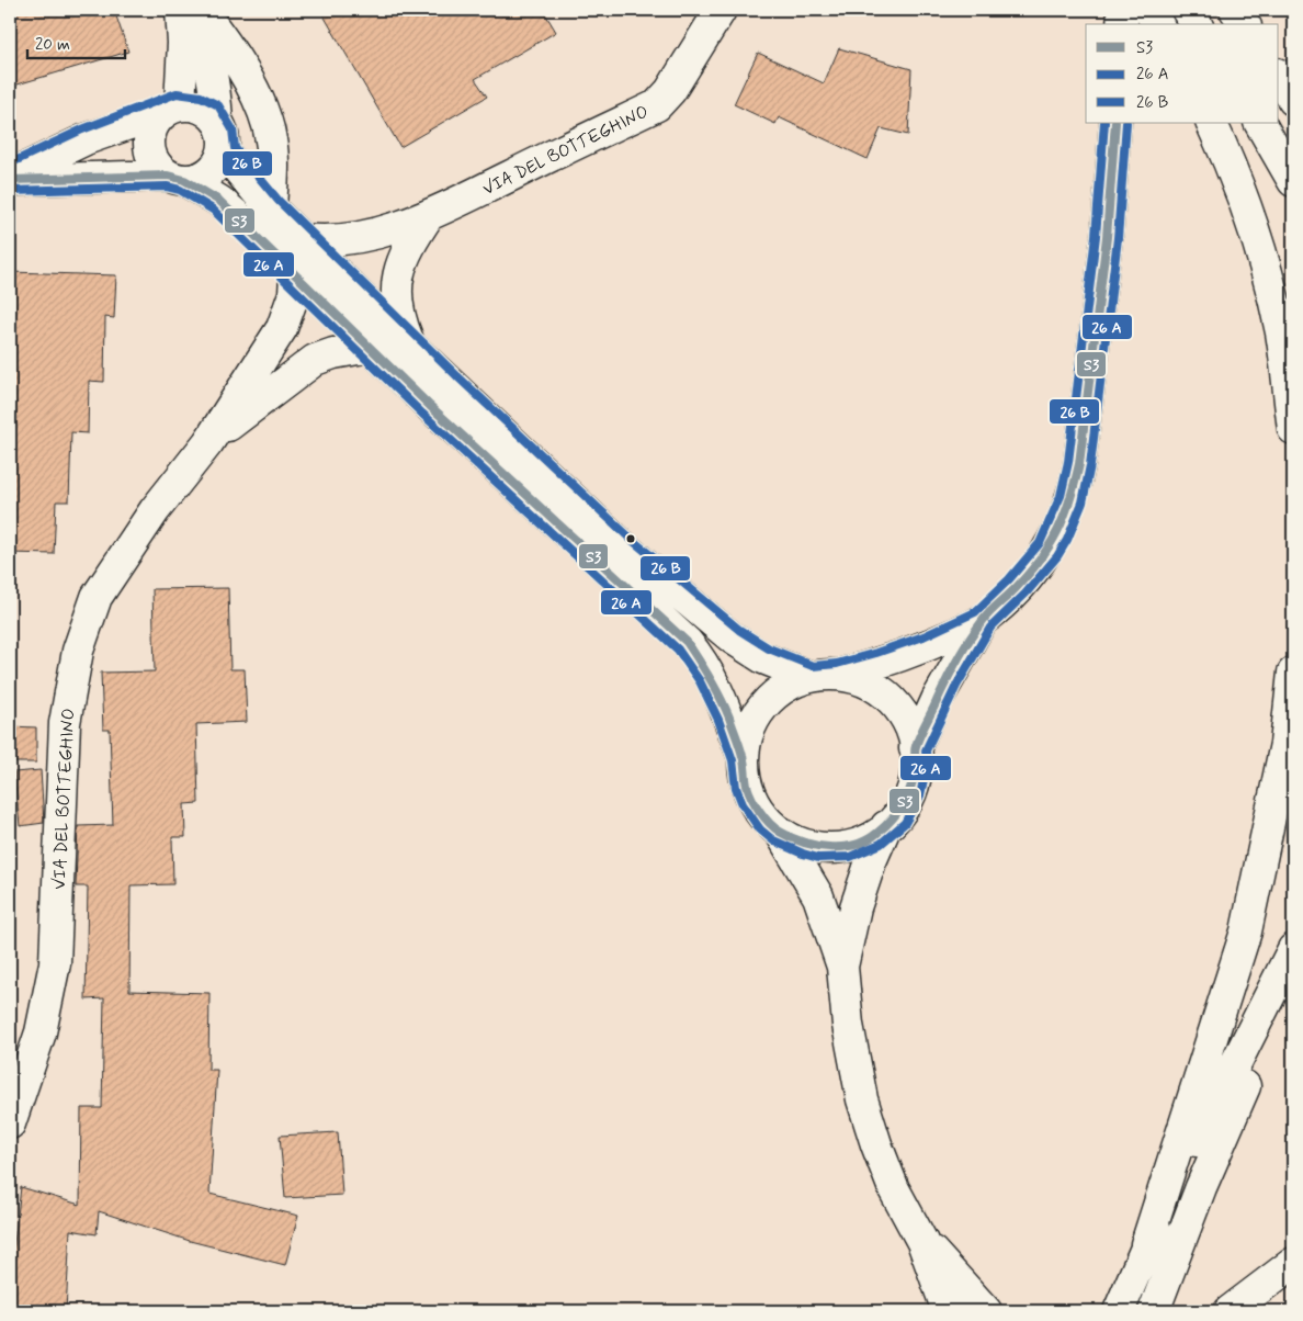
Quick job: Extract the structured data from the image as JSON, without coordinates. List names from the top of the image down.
{
  "streets": {
    "main road": ["VIA DEL BOTTEGHINO"]
  },
  "lines": ["transit line S3"],
  "legend": ["S3", "26 A", "26 B"],
  "scale_bar": "20 m"
}
